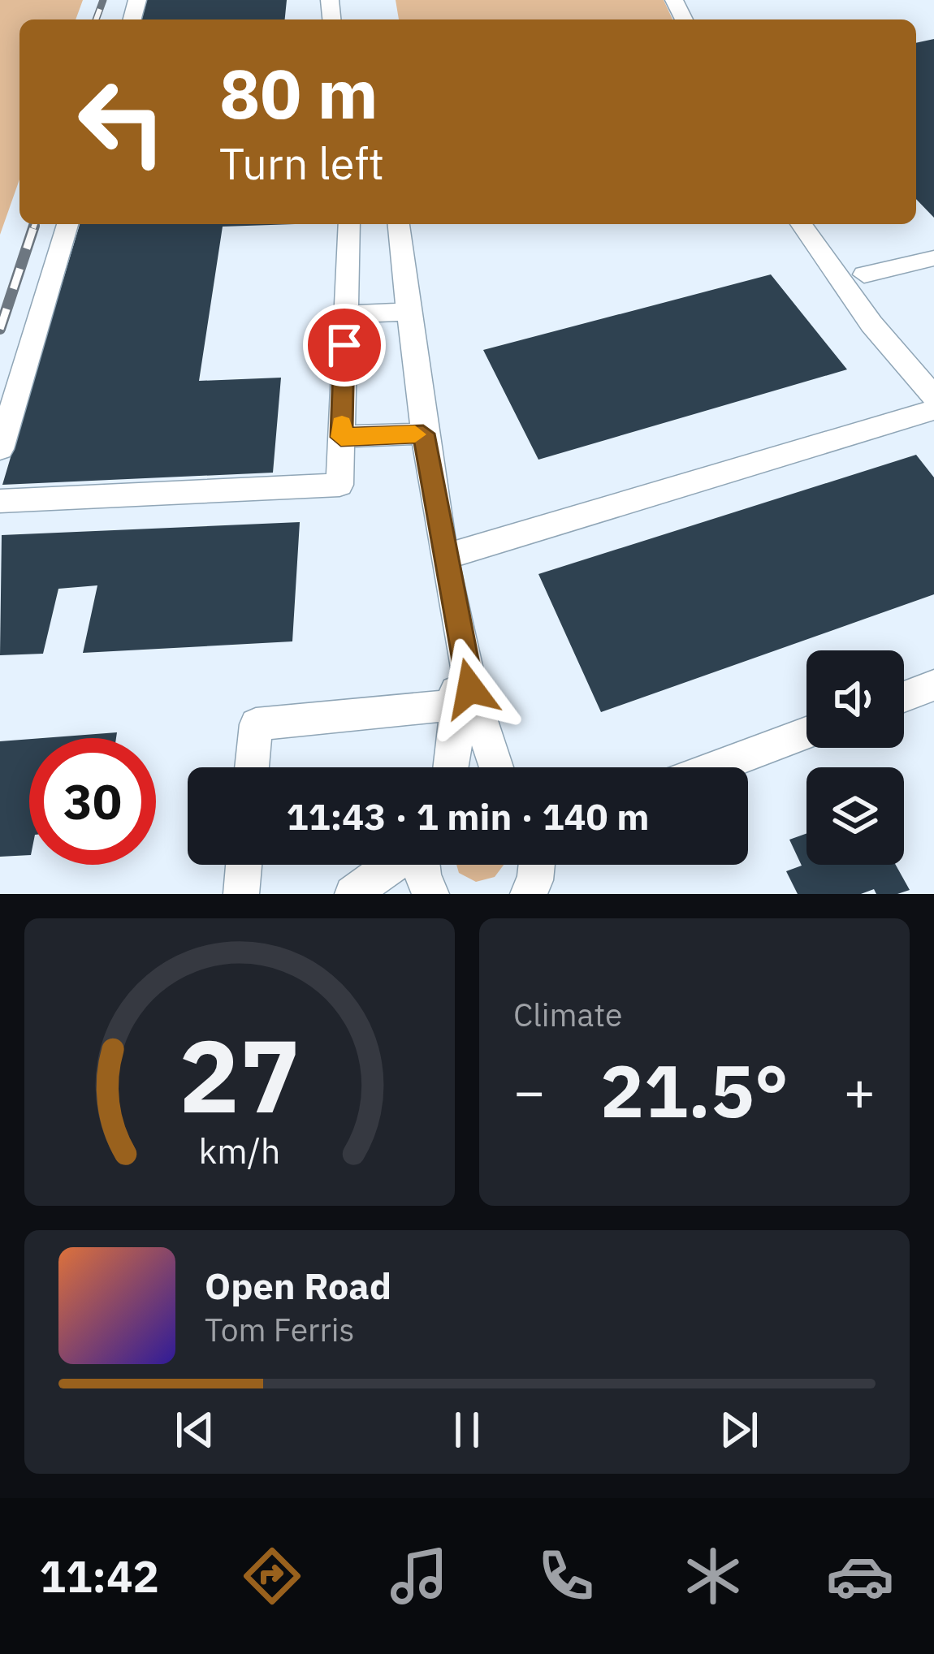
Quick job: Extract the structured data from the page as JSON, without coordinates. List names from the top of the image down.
{
  "page": {
    "turn": ["80 m", "Turn left"],
    "limit": "30",
    "trip": "11:43 · 1 min · 140 m",
    "tile": "Climate",
    "heat": ["−", "21.5°", "+"],
    "song": ["Open Road", "Tom Ferris"],
    "tabs": "11:42",
    "gauge": ["27", "km/h"]
  }
}
